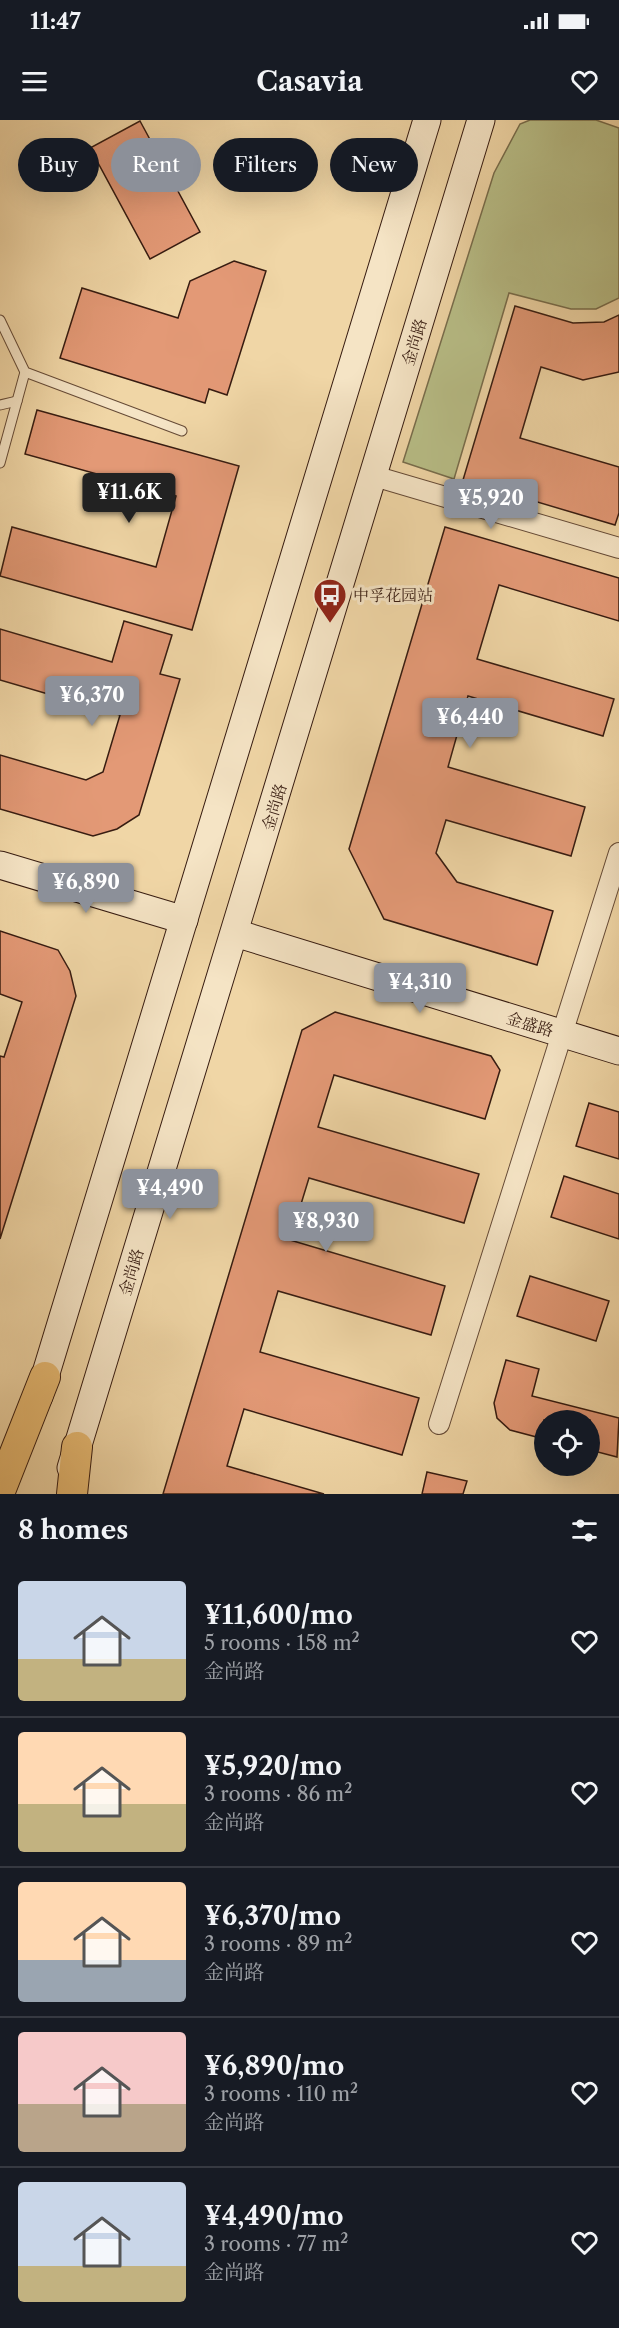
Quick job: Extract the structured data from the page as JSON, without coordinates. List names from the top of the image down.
{
  "streets": {
    "main road": ["金尚路", "金盛路"]
  },
  "crossings": [
    ["金尚路", "金盛路"]
  ],
  "places": {
    "bus stop": ["中孚花园站"]
  },
  "page": {
    "status": "11:47",
    "header": "Casavia",
    "chip": [
      "Buy",
      "Rent",
      "Filters",
      "New"
    ],
    "price": [
      "¥11.6K",
      "¥5,920",
      "¥6,370",
      "¥6,440",
      "¥6,890",
      "¥4,310",
      "¥4,490",
      "¥8,930"
    ],
    "heading": "8 homes",
    "list": [
      {
        "name": "¥11,600/mo",
        "note": "5 rooms · 158 m² · 金尚路"
      },
      {
        "name": "¥5,920/mo",
        "note": "3 rooms · 86 m² · 金尚路"
      },
      {
        "name": "¥6,370/mo",
        "note": "3 rooms · 89 m² · 金尚路"
      },
      {
        "name": "¥6,890/mo",
        "note": "3 rooms · 110 m² · 金尚路"
      },
      {
        "name": "¥4,490/mo",
        "note": "3 rooms · 77 m² · 金尚路"
      }
    ]
  }
}
